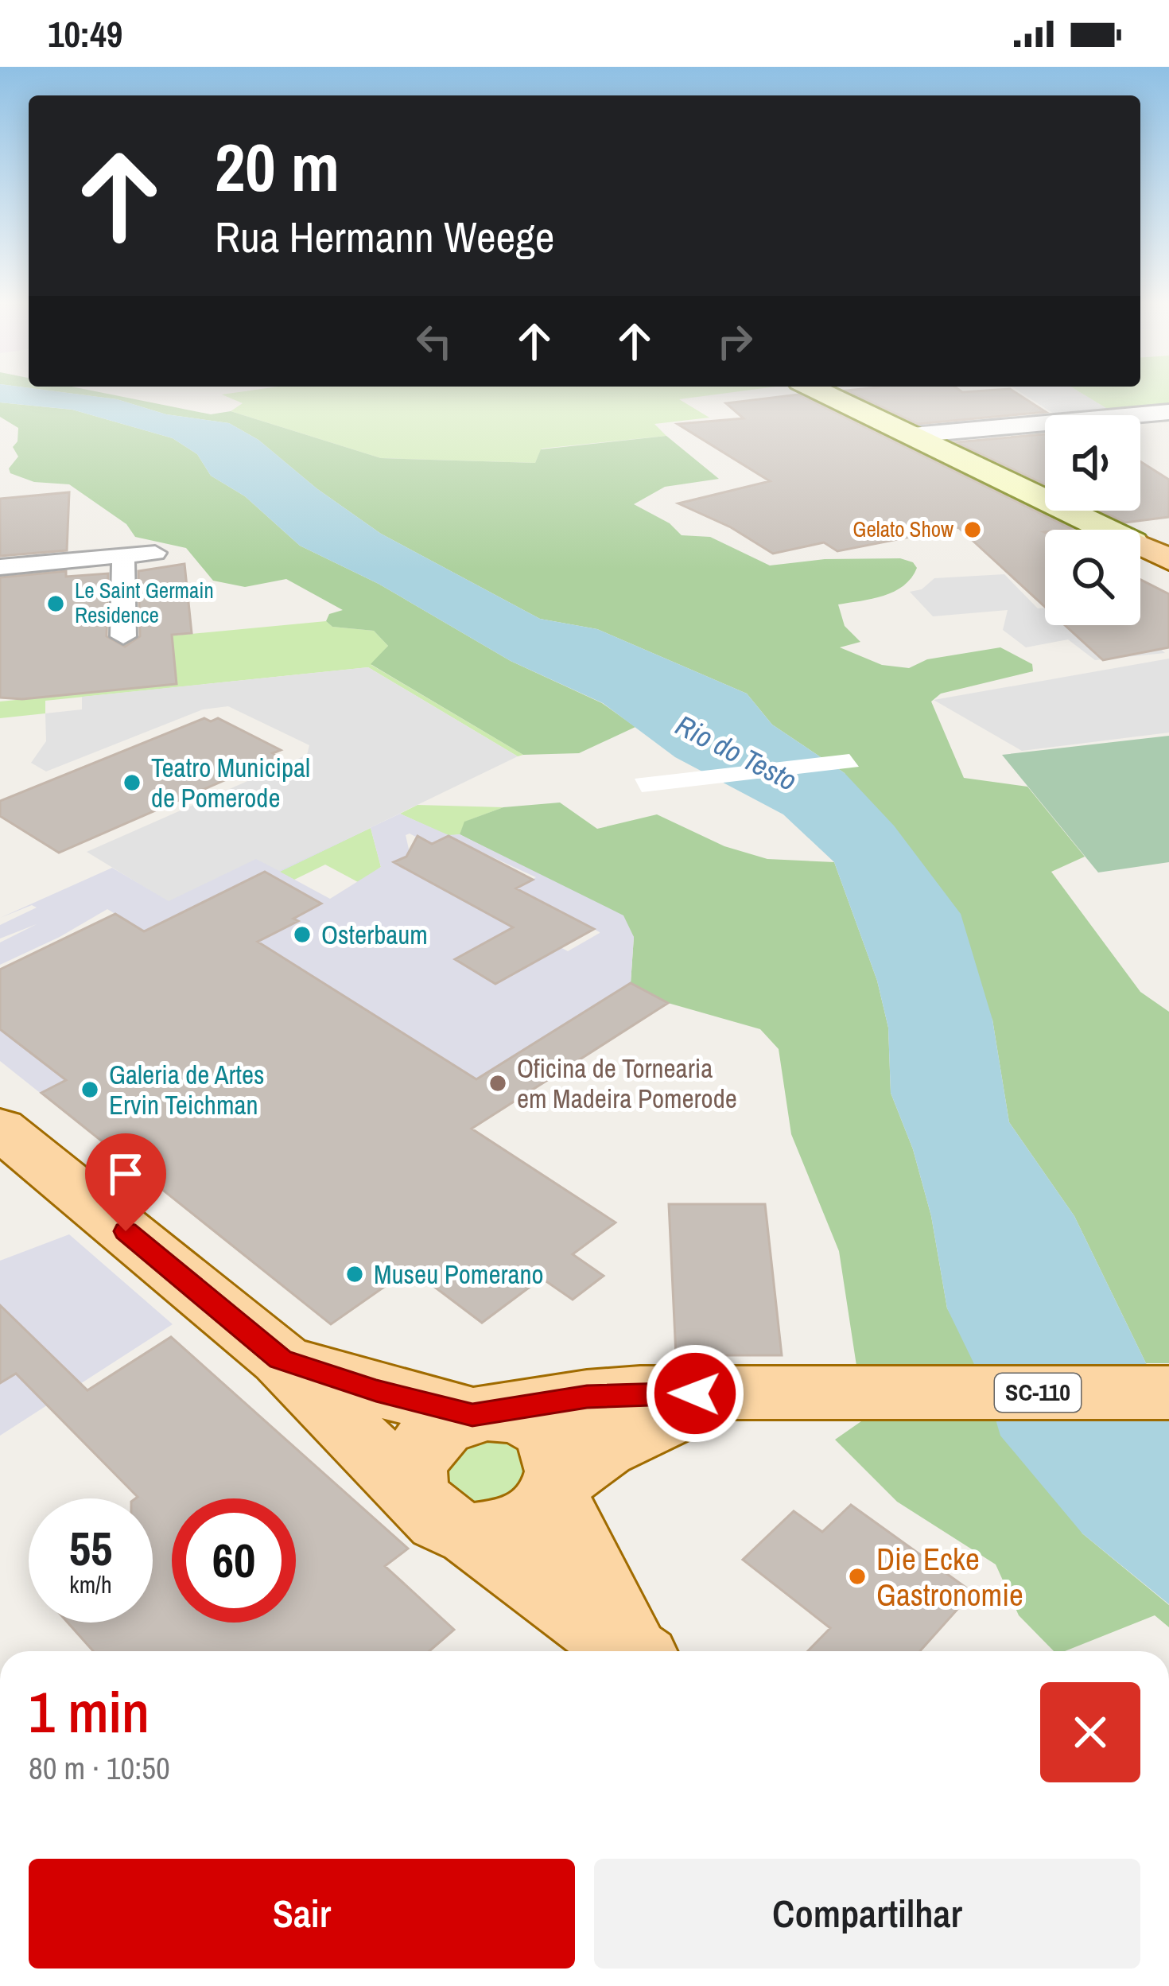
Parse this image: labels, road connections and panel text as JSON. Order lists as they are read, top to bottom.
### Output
{
  "streets": {
    "main road": ["SC-110"]
  },
  "water": ["Rio do Testo"],
  "places": [
    "Gelato Show",
    "Le Saint Germain Residence",
    "Teatro Municipal de Pomerode",
    "Osterbaum",
    "Oficina de Tornearia em Madeira Pomerode",
    "Galeria de Artes Ervin Teichman",
    "Museu Pomerano",
    "Die Ecke Gastronomie"
  ],
  "page": {
    "status": "10:49",
    "turn": ["20 m", "Rua Hermann Weege"],
    "speed": "55 km/h",
    "limit": "60",
    "heading": ["1 min", "80 m · 10:50"],
    "buttons": ["Sair", "Compartilhar"]
  }
}
